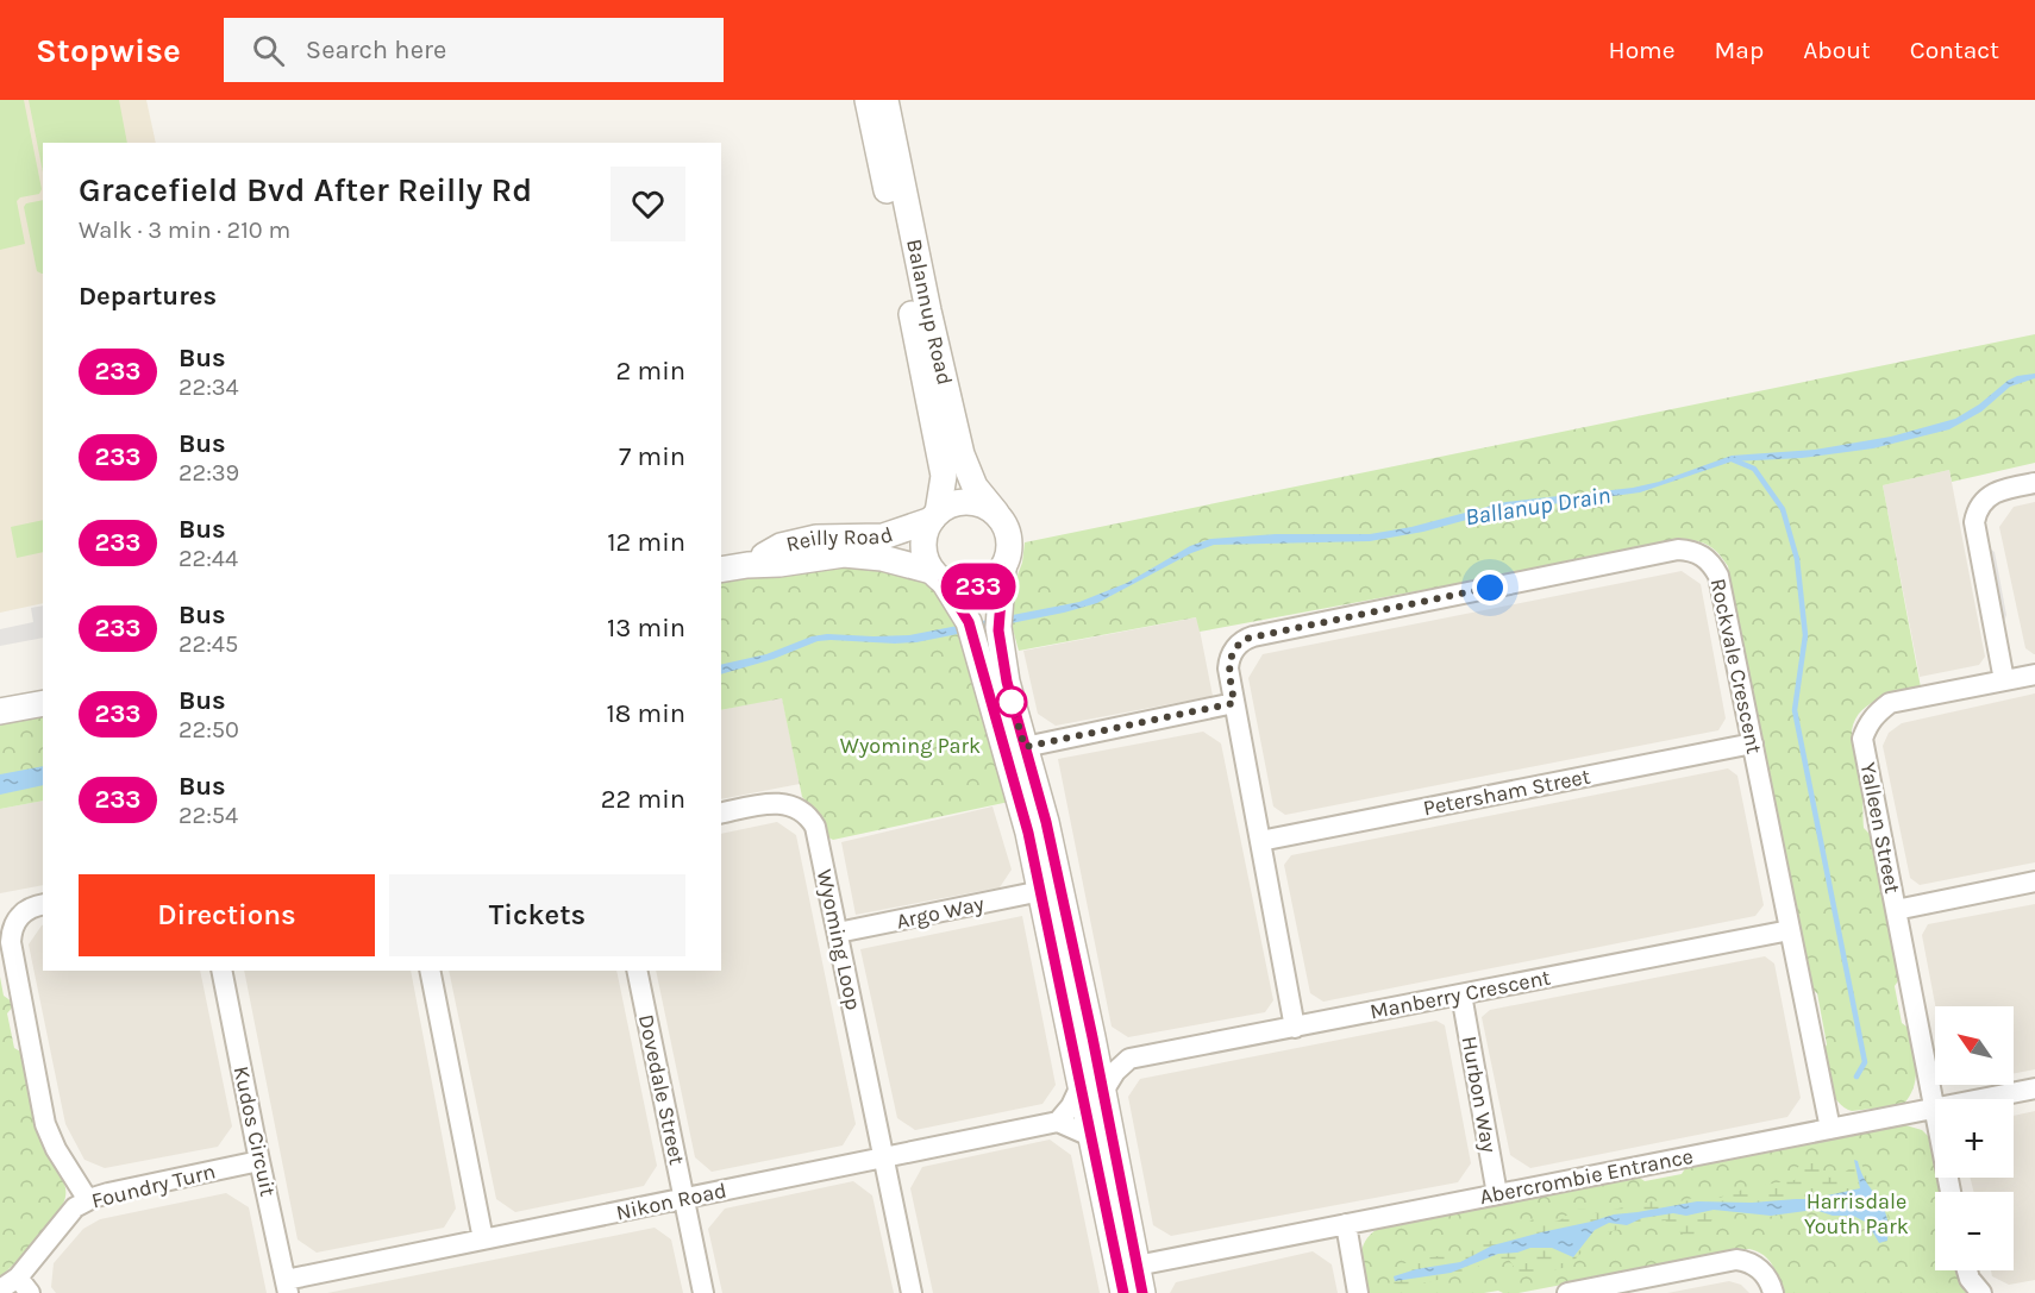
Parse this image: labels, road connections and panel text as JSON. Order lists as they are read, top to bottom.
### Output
{
  "streets": {
    "street": [
      "Balannup Road",
      "Reilly Road",
      "Rockvale Crescent",
      "Petersham Street",
      "Yalleen Street",
      "Argo Way",
      "Wyoming Loop",
      "Manberry Crescent",
      "Dovedale Street",
      "Hurbon Way",
      "Kudos Circuit",
      "Abercrombie Entrance",
      "Foundry Turn",
      "Nikon Road"
    ]
  },
  "crossings": [
    ["Balannup Road", "Reilly Road"],
    ["Rockvale Crescent", "Petersham Street"],
    ["Rockvale Crescent", "Manberry Crescent"],
    ["Rockvale Crescent", "Abercrombie Entrance"],
    ["Yalleen Street", "Abercrombie Entrance"],
    ["Argo Way", "Wyoming Loop"],
    ["Wyoming Loop", "Nikon Road"],
    ["Manberry Crescent", "Hurbon Way"],
    ["Dovedale Street", "Nikon Road"],
    ["Hurbon Way", "Abercrombie Entrance"],
    ["Kudos Circuit", "Foundry Turn"],
    ["Kudos Circuit", "Nikon Road"]
  ],
  "water": ["Ballanup Drain"],
  "parks": ["Wyoming Park", "Harrisdale Youth Park"],
  "lines": ["bus line 233"],
  "north": "top left",
  "page": {
    "header": "Stopwise",
    "search": "Search here",
    "nav": [
      "Home",
      "Map",
      "About",
      "Contact"
    ],
    "on_map": "233",
    "heading": [
      ["Gracefield Bvd After Reilly Rd", "Walk · 3 min · 210 m"],
      "Departures"
    ],
    "list": [
      {
        "mark": "233",
        "name": "Bus",
        "note": "22:34",
        "value": "2 min"
      },
      {
        "mark": "233",
        "name": "Bus",
        "note": "22:39",
        "value": "7 min"
      },
      {
        "mark": "233",
        "name": "Bus",
        "note": "22:44",
        "value": "12 min"
      },
      {
        "mark": "233",
        "name": "Bus",
        "note": "22:45",
        "value": "13 min"
      },
      {
        "mark": "233",
        "name": "Bus",
        "note": "22:50",
        "value": "18 min"
      },
      {
        "mark": "233",
        "name": "Bus",
        "note": "22:54",
        "value": "22 min"
      }
    ],
    "buttons": ["Directions", "Tickets"],
    "map_buttons": ["+", "−"]
  }
}
